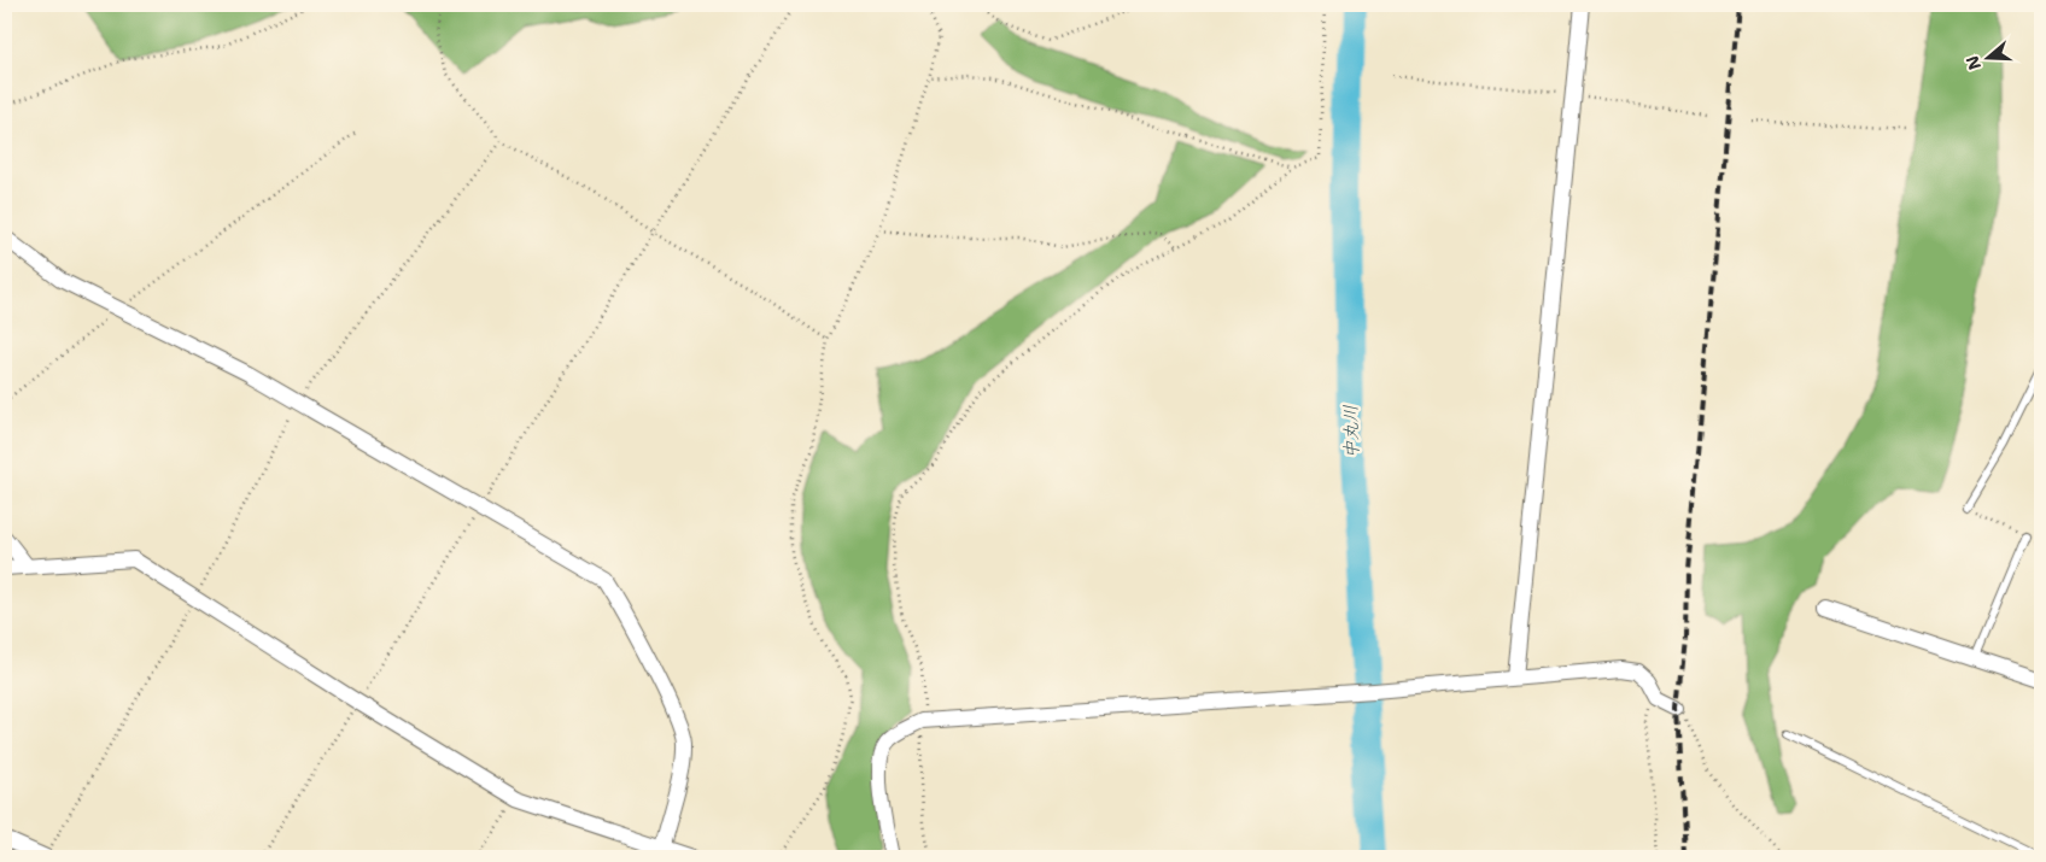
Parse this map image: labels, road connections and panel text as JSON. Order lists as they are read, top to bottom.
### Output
{
  "water": ["中丸川"],
  "north": "left"
}
